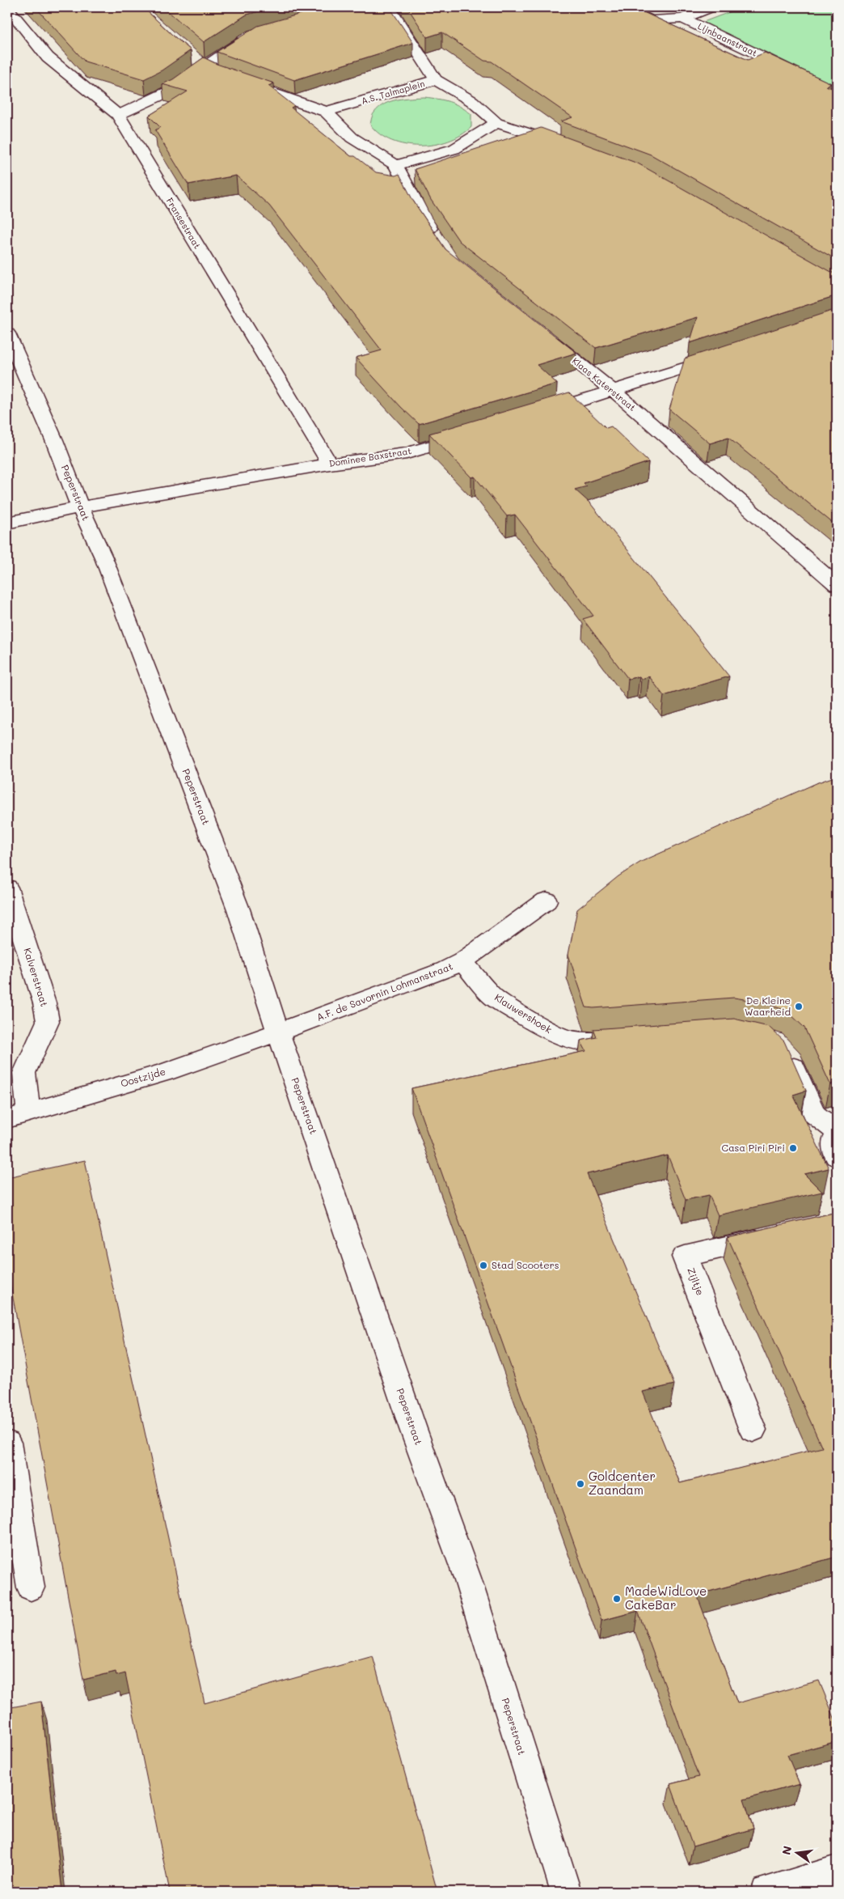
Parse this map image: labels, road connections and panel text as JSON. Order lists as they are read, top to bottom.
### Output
{
  "streets": {
    "street": [
      "Lijnbaanstraat",
      "A.S. Talmaplein",
      "Fransestraat",
      "Klaas Katerstraat",
      "Dominee Baxstraat",
      "Peperstraat",
      "Kalverstraat",
      "A.F. de Savornin Lohmanstraat",
      "Klauwershoek",
      "Oostzijde",
      "Zijltje"
    ]
  },
  "crossings": [
    ["Fransestraat", "Dominee Baxstraat"],
    ["Dominee Baxstraat", "Peperstraat"],
    ["Peperstraat", "A.F. de Savornin Lohmanstraat"],
    ["Peperstraat", "Oostzijde"],
    ["Kalverstraat", "Oostzijde"],
    ["A.F. de Savornin Lohmanstraat", "Klauwershoek"],
    ["A.F. de Savornin Lohmanstraat", "Oostzijde"]
  ],
  "places": [
    "De Kleine Waarheid",
    "Casa Piri Piri",
    "Stad Scooters",
    "Goldcenter Zaandam",
    "MadeWidLove CakeBar"
  ],
  "north": "left"
}
